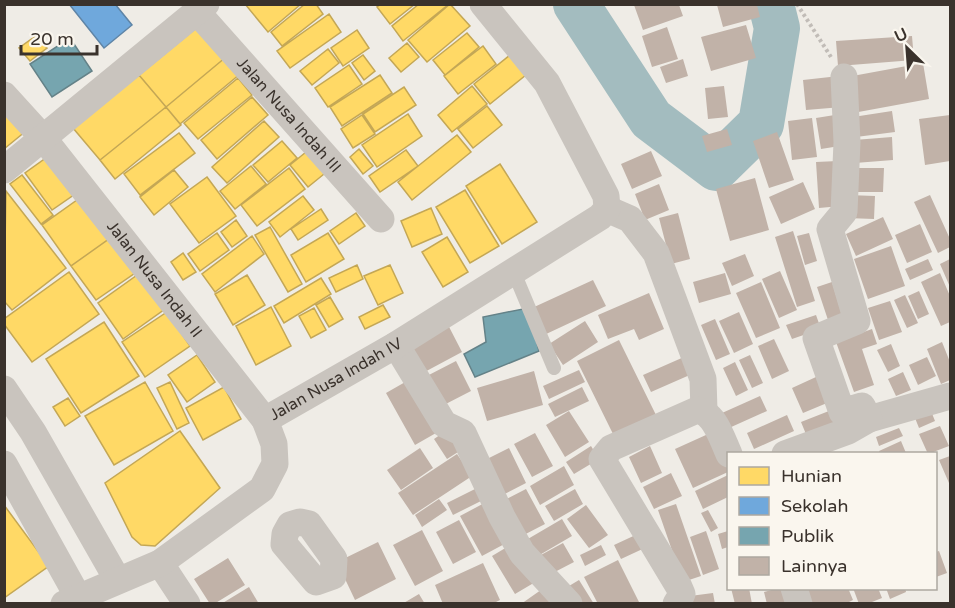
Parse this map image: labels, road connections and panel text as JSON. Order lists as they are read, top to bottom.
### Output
{
  "streets": {
    "street": ["Jalan Nusa Indah III", "Jalan Nusa Indah II", "Jalan Nusa Indah IV"]
  },
  "crossings": [
    ["Jalan Nusa Indah II", "Jalan Nusa Indah IV"]
  ],
  "legend": [
    "Hunian",
    "Sekolah",
    "Publik",
    "Lainnya"
  ],
  "scale_bar": "20 m",
  "north": "top left"
}
